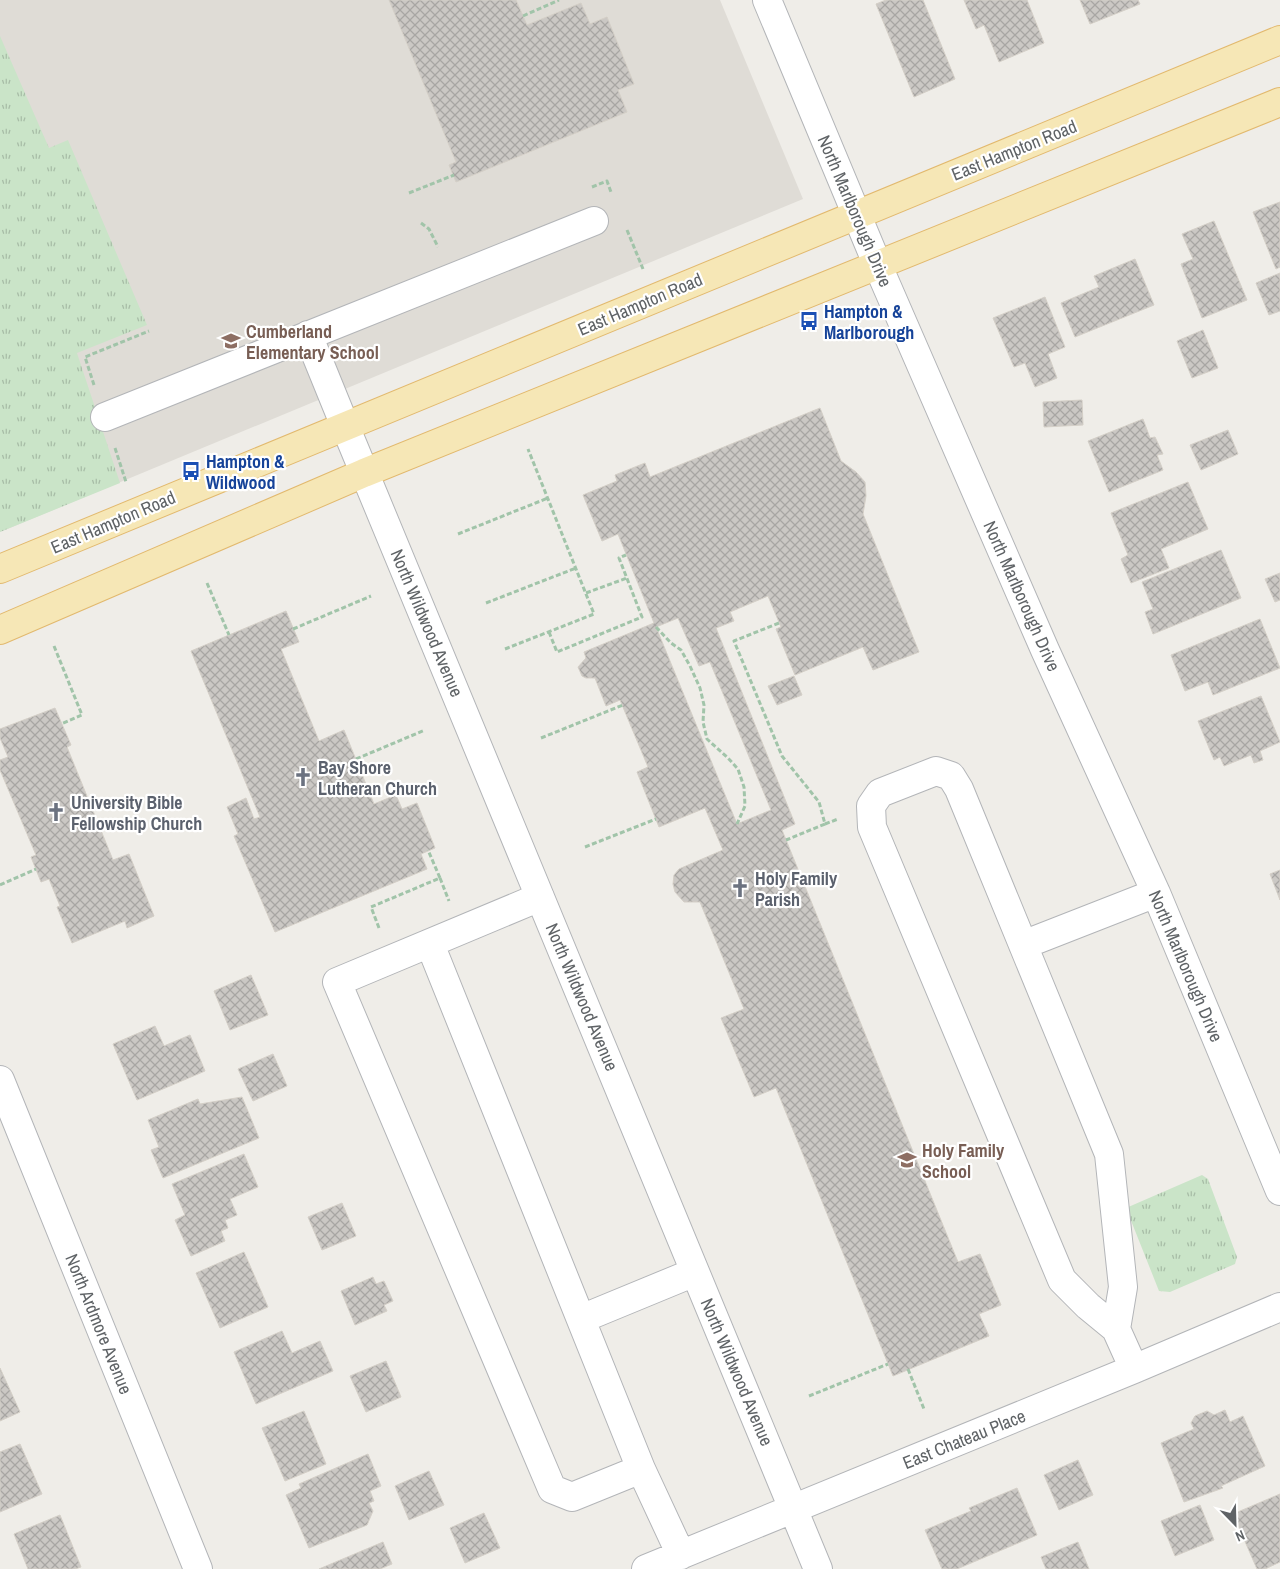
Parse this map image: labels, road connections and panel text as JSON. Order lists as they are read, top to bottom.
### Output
{
  "streets": {
    "main road": ["East Hampton Road"],
    "street": [
      "North Marlborough Drive",
      "North Wildwood Avenue",
      "North Ardmore Avenue",
      "East Chateau Place"
    ]
  },
  "crossings": [
    ["East Hampton Road", "North Marlborough Drive"],
    ["East Hampton Road", "North Wildwood Avenue"],
    ["North Wildwood Avenue", "East Chateau Place"]
  ],
  "places": {
    "bus stop": ["Hampton & Marlborough", "Hampton & Wildwood"],
    "school or university": ["Cumberland Elementary School", "Holy Family School"],
    "church": ["Bay Shore Lutheran Church", "University Bible Fellowship Church", "Holy Family Parish"]
  },
  "north": "bottom right"
}
